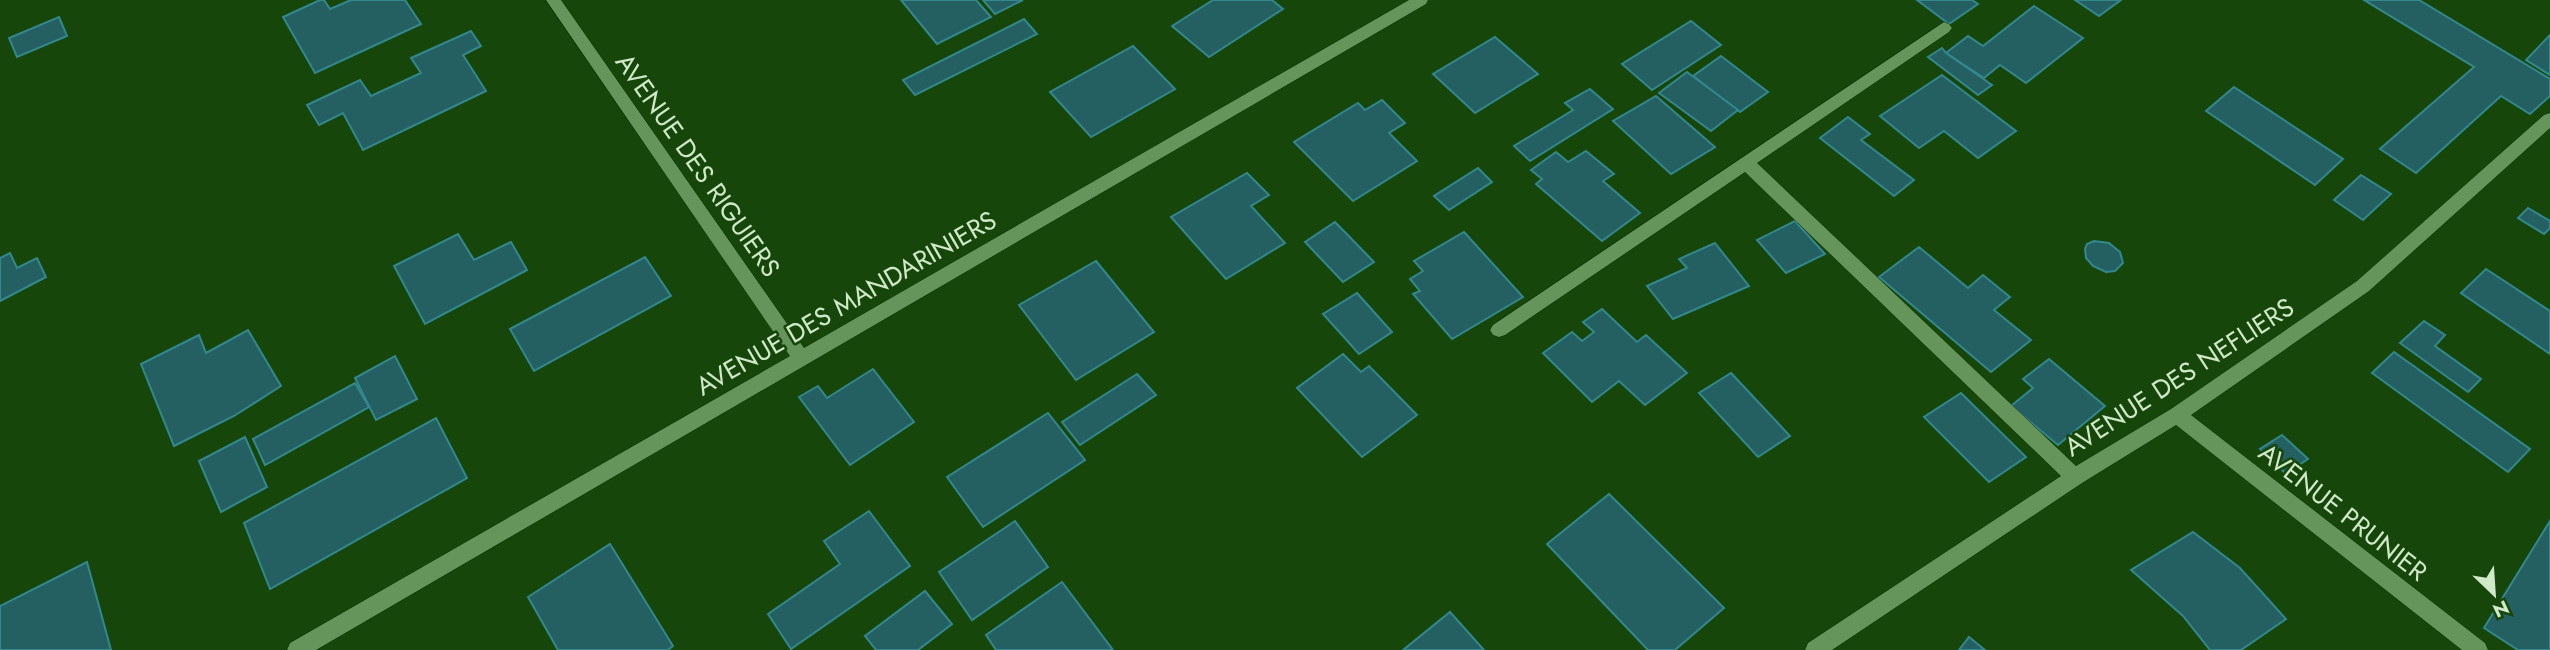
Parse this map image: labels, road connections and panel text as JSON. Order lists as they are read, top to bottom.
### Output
{
  "streets": {
    "street": [
      "AVENUE DES RIGUIERS",
      "AVENUE DES MANDARINIERS",
      "AVENUE DES NEFLIERS",
      "AVENUE PRUNIER"
    ]
  },
  "crossings": [
    ["AVENUE DES RIGUIERS", "AVENUE DES MANDARINIERS"],
    ["AVENUE DES NEFLIERS", "AVENUE PRUNIER"]
  ],
  "north": "bottom right"
}
